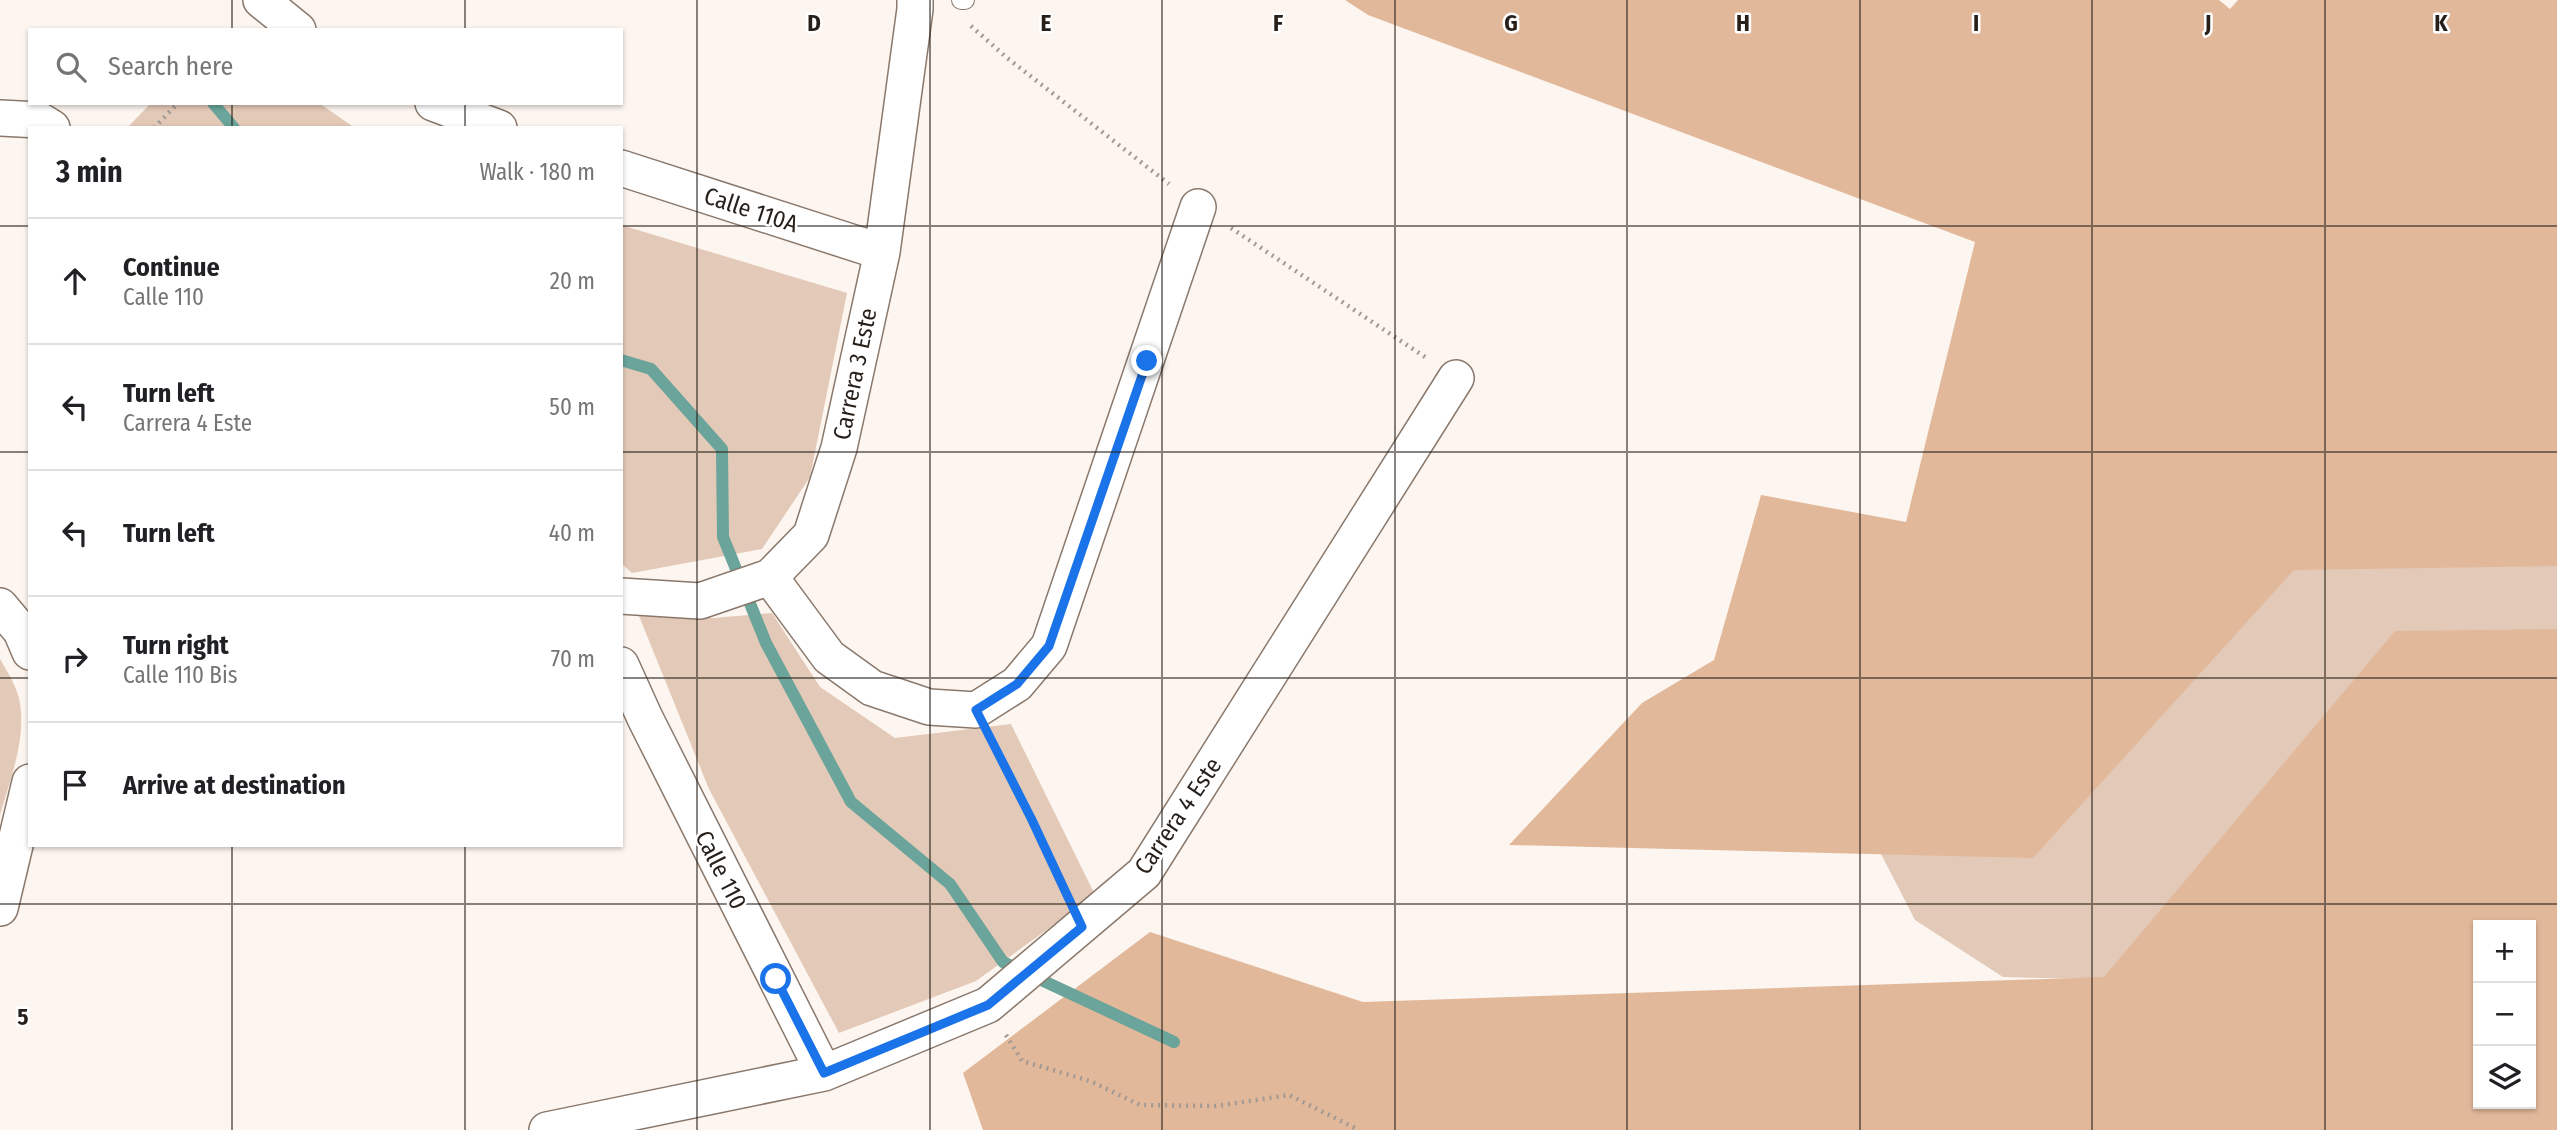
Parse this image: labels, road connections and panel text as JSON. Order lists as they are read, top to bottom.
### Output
{
  "streets": {
    "street": [
      "Calle 110A",
      "Carrera 3 Este",
      "Carrera 4 Este",
      "Calle 110"
    ]
  },
  "crossings": [
    ["Calle 110A", "Carrera 3 Este"],
    ["Carrera 4 Este", "Calle 110"]
  ],
  "page": {
    "search": "Search here",
    "heading": ["3 min", "Walk · 180 m"],
    "list": [
      ["Continue", "Calle 110", "20 m"],
      ["Turn left", "Carrera 4 Este", "50 m"],
      ["Turn left", "40 m"],
      ["Turn right", "Calle 110 Bis", "70 m"],
      "Arrive at destination"
    ],
    "map_buttons": ["+", "−"]
  },
  "grid": {
    "columns": [
      "D",
      "E",
      "F",
      "G",
      "H",
      "I",
      "J",
      "K"
    ],
    "rows": ["5"]
  }
}
